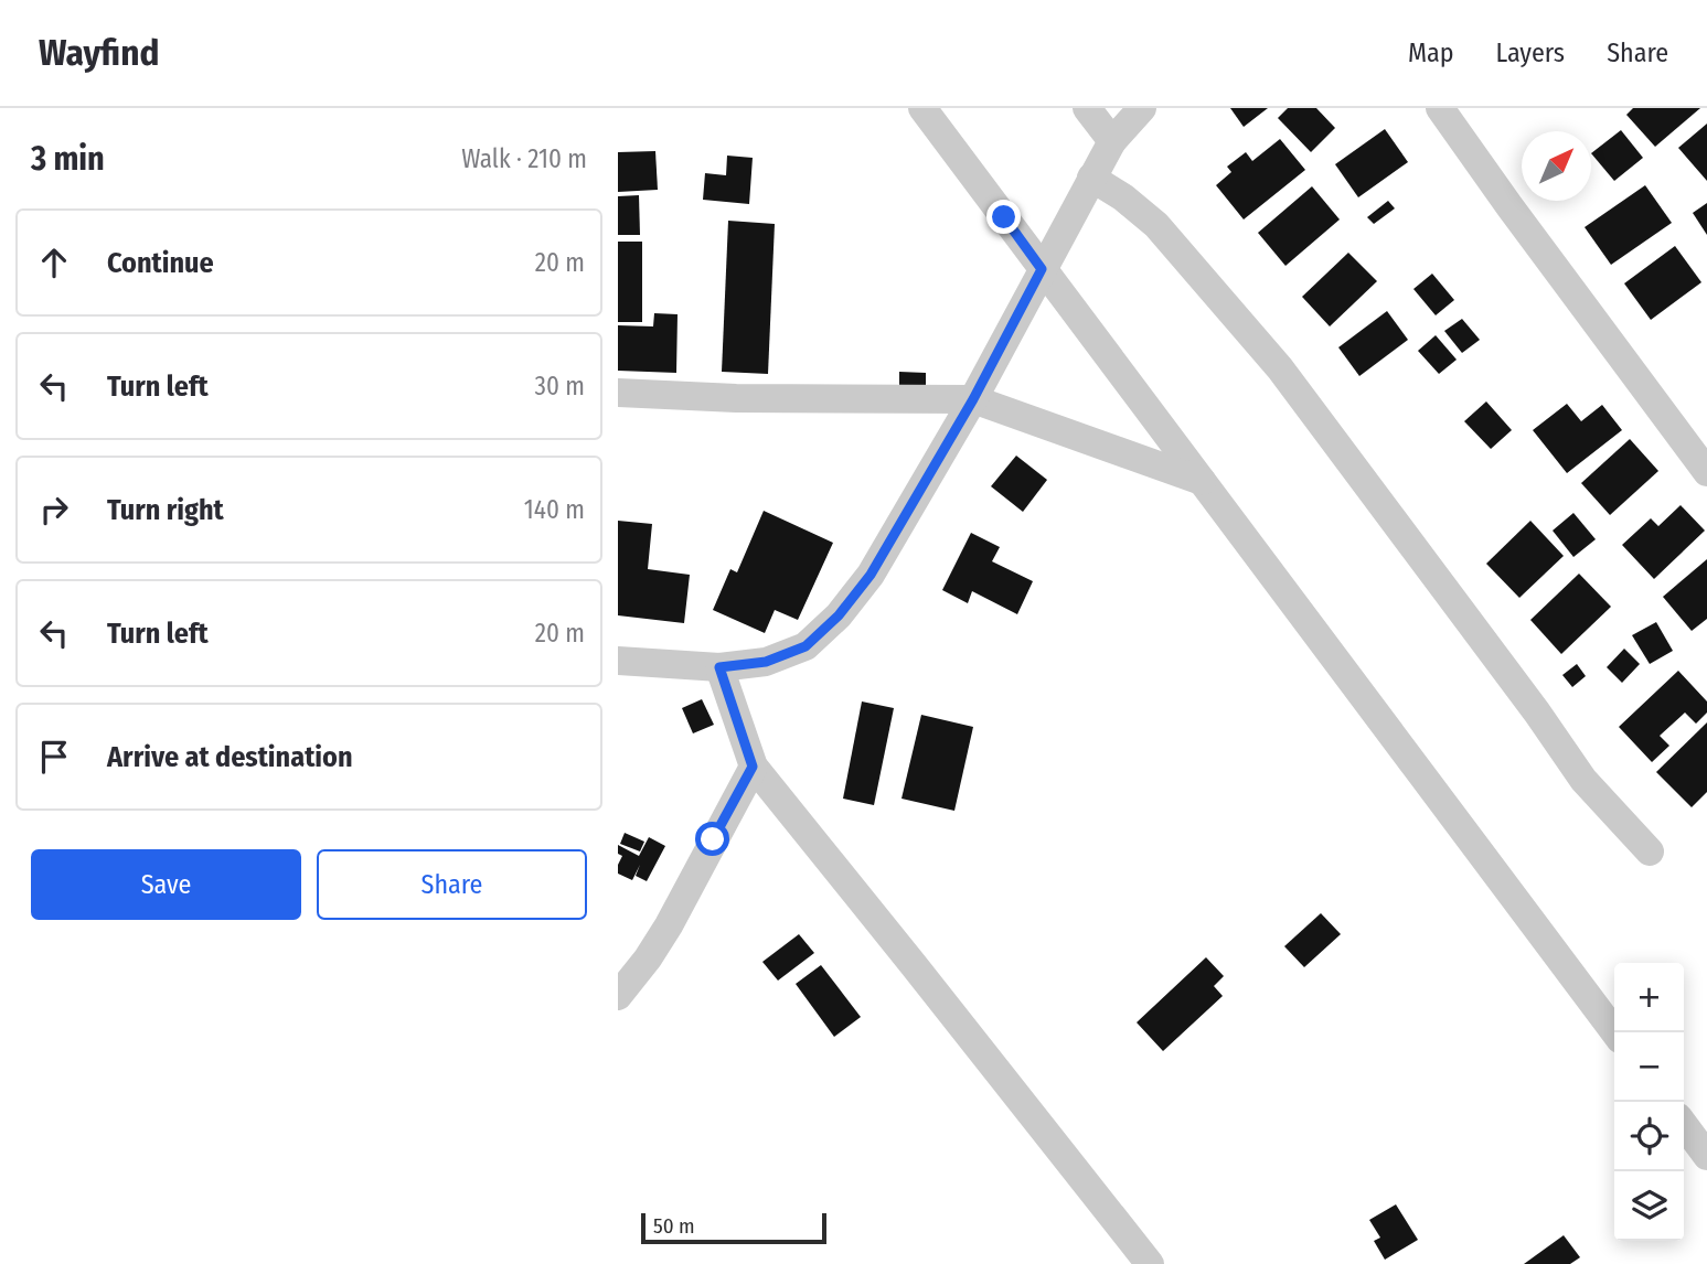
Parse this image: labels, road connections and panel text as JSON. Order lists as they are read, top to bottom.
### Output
{
  "scale_bar": "50 m",
  "north": "top right",
  "page": {
    "header": "Wayfind",
    "nav": ["Map", "Layers", "Share"],
    "heading": ["3 min", "Walk · 210 m"],
    "list": [
      ["Continue", "20 m"],
      ["Turn left", "30 m"],
      ["Turn right", "140 m"],
      ["Turn left", "20 m"],
      "Arrive at destination"
    ],
    "buttons": ["Save", "Share"],
    "map_buttons": ["+", "−"],
    "scale": "50 m"
  }
}
